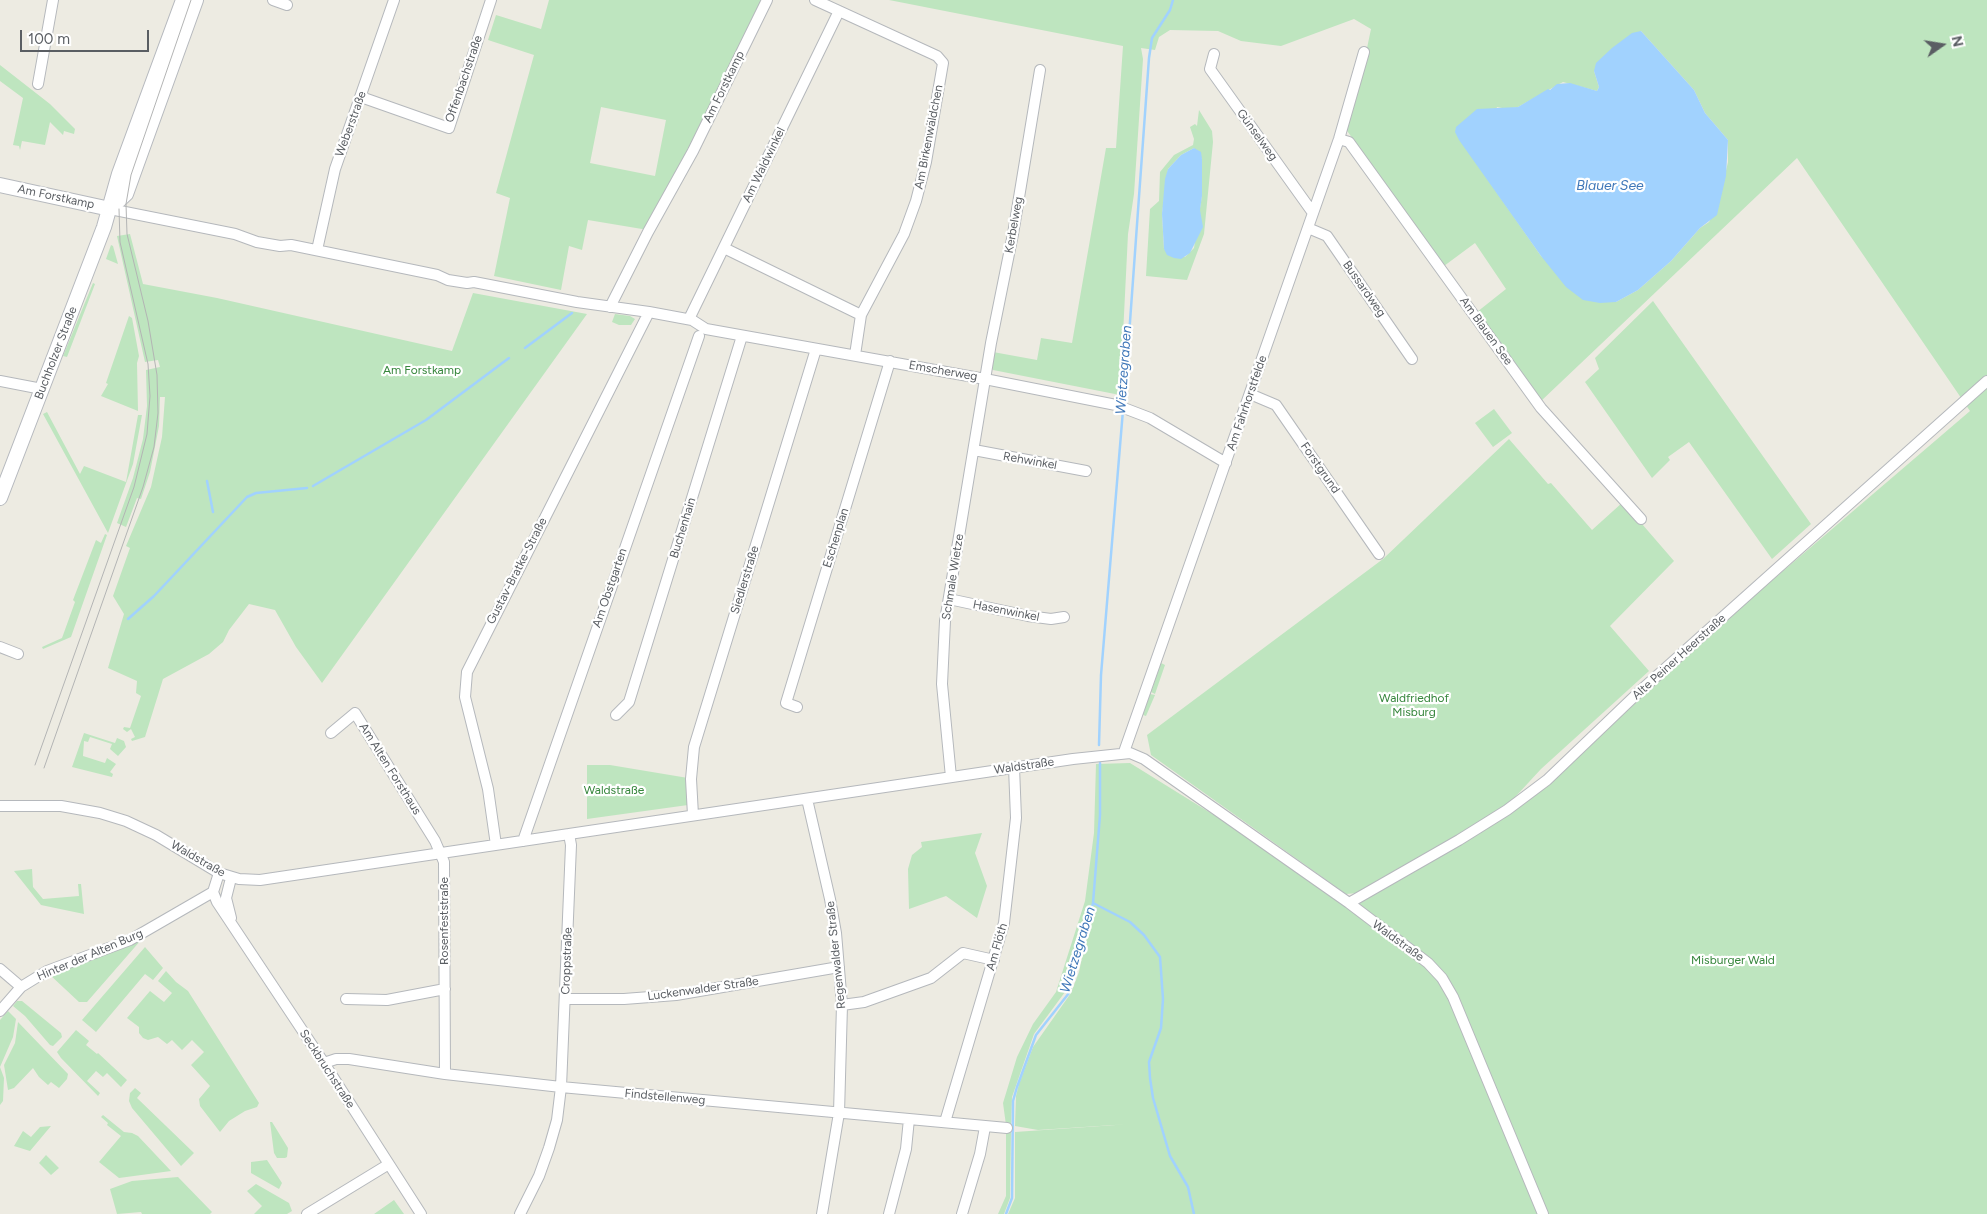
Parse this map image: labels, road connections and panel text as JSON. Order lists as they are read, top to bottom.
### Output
{
  "streets": {
    "main road": ["Am Forstkamp", "Buchholzer Straße"],
    "street": [
      "Offenbachstraße",
      "Weberstraße",
      "Günselweg",
      "Am Birkenwäldchen",
      "Am Waldwinkel",
      "Kerbelweg",
      "Bussardweg",
      "Am Blauen See",
      "Emscherweg",
      "Am Fahrhorstfelde",
      "Rehwinkel",
      "Forstgrund",
      "Buchenhain",
      "Eschenplan",
      "Gustav-Bratke-Straße",
      "Schmale Wietze",
      "Siedlerstraße",
      "Am Obstgarten",
      "Hasenwinkel",
      "Alte Peiner Heerstraße",
      "Waldstraße",
      "Am Alten Forsthaus",
      "Rosenfeststraße",
      "Am Flöth",
      "Hinter der Alten Burg",
      "Regenwalder Straße",
      "Croppstraße",
      "Luckenwalder Straße",
      "Seckbruchstraße",
      "Findstellenweg"
    ]
  },
  "crossings": [
    ["Offenbachstraße", "Weberstraße"],
    ["Am Forstkamp", "Weberstraße"],
    ["Am Forstkamp", "Buchholzer Straße"],
    ["Am Forstkamp", "Emscherweg"],
    ["Am Forstkamp", "Gustav-Bratke-Straße"],
    ["Günselweg", "Am Fahrhorstfelde"],
    ["Am Birkenwäldchen", "Am Waldwinkel"],
    ["Am Birkenwäldchen", "Emscherweg"],
    ["Am Waldwinkel", "Emscherweg"],
    ["Kerbelweg", "Emscherweg"],
    ["Kerbelweg", "Schmale Wietze"],
    ["Bussardweg", "Am Fahrhorstfelde"],
    ["Am Blauen See", "Am Fahrhorstfelde"],
    ["Emscherweg", "Am Fahrhorstfelde"],
    ["Emscherweg", "Buchenhain"],
    ["Emscherweg", "Eschenplan"],
    ["Emscherweg", "Gustav-Bratke-Straße"],
    ["Emscherweg", "Schmale Wietze"],
    ["Emscherweg", "Siedlerstraße"],
    ["Am Fahrhorstfelde", "Forstgrund"],
    ["Am Fahrhorstfelde", "Waldstraße"],
    ["Rehwinkel", "Schmale Wietze"],
    ["Gustav-Bratke-Straße", "Waldstraße"],
    ["Schmale Wietze", "Hasenwinkel"],
    ["Schmale Wietze", "Waldstraße"],
    ["Siedlerstraße", "Waldstraße"],
    ["Am Obstgarten", "Waldstraße"],
    ["Alte Peiner Heerstraße", "Waldstraße"],
    ["Waldstraße", "Am Alten Forsthaus"],
    ["Waldstraße", "Rosenfeststraße"],
    ["Waldstraße", "Am Flöth"],
    ["Waldstraße", "Regenwalder Straße"],
    ["Waldstraße", "Croppstraße"],
    ["Waldstraße", "Seckbruchstraße"],
    ["Am Alten Forsthaus", "Rosenfeststraße"],
    ["Rosenfeststraße", "Findstellenweg"],
    ["Am Flöth", "Findstellenweg"],
    ["Hinter der Alten Burg", "Seckbruchstraße"],
    ["Regenwalder Straße", "Luckenwalder Straße"],
    ["Regenwalder Straße", "Findstellenweg"],
    ["Croppstraße", "Luckenwalder Straße"],
    ["Croppstraße", "Findstellenweg"],
    ["Seckbruchstraße", "Findstellenweg"]
  ],
  "water": ["Blauer See", "Wietzegraben"],
  "parks": [
    "Am Forstkamp",
    "Waldfriedhof Misburg",
    "Waldstraße",
    "Misburger Wald"
  ],
  "scale_bar": "100 m",
  "north": "right"
}
